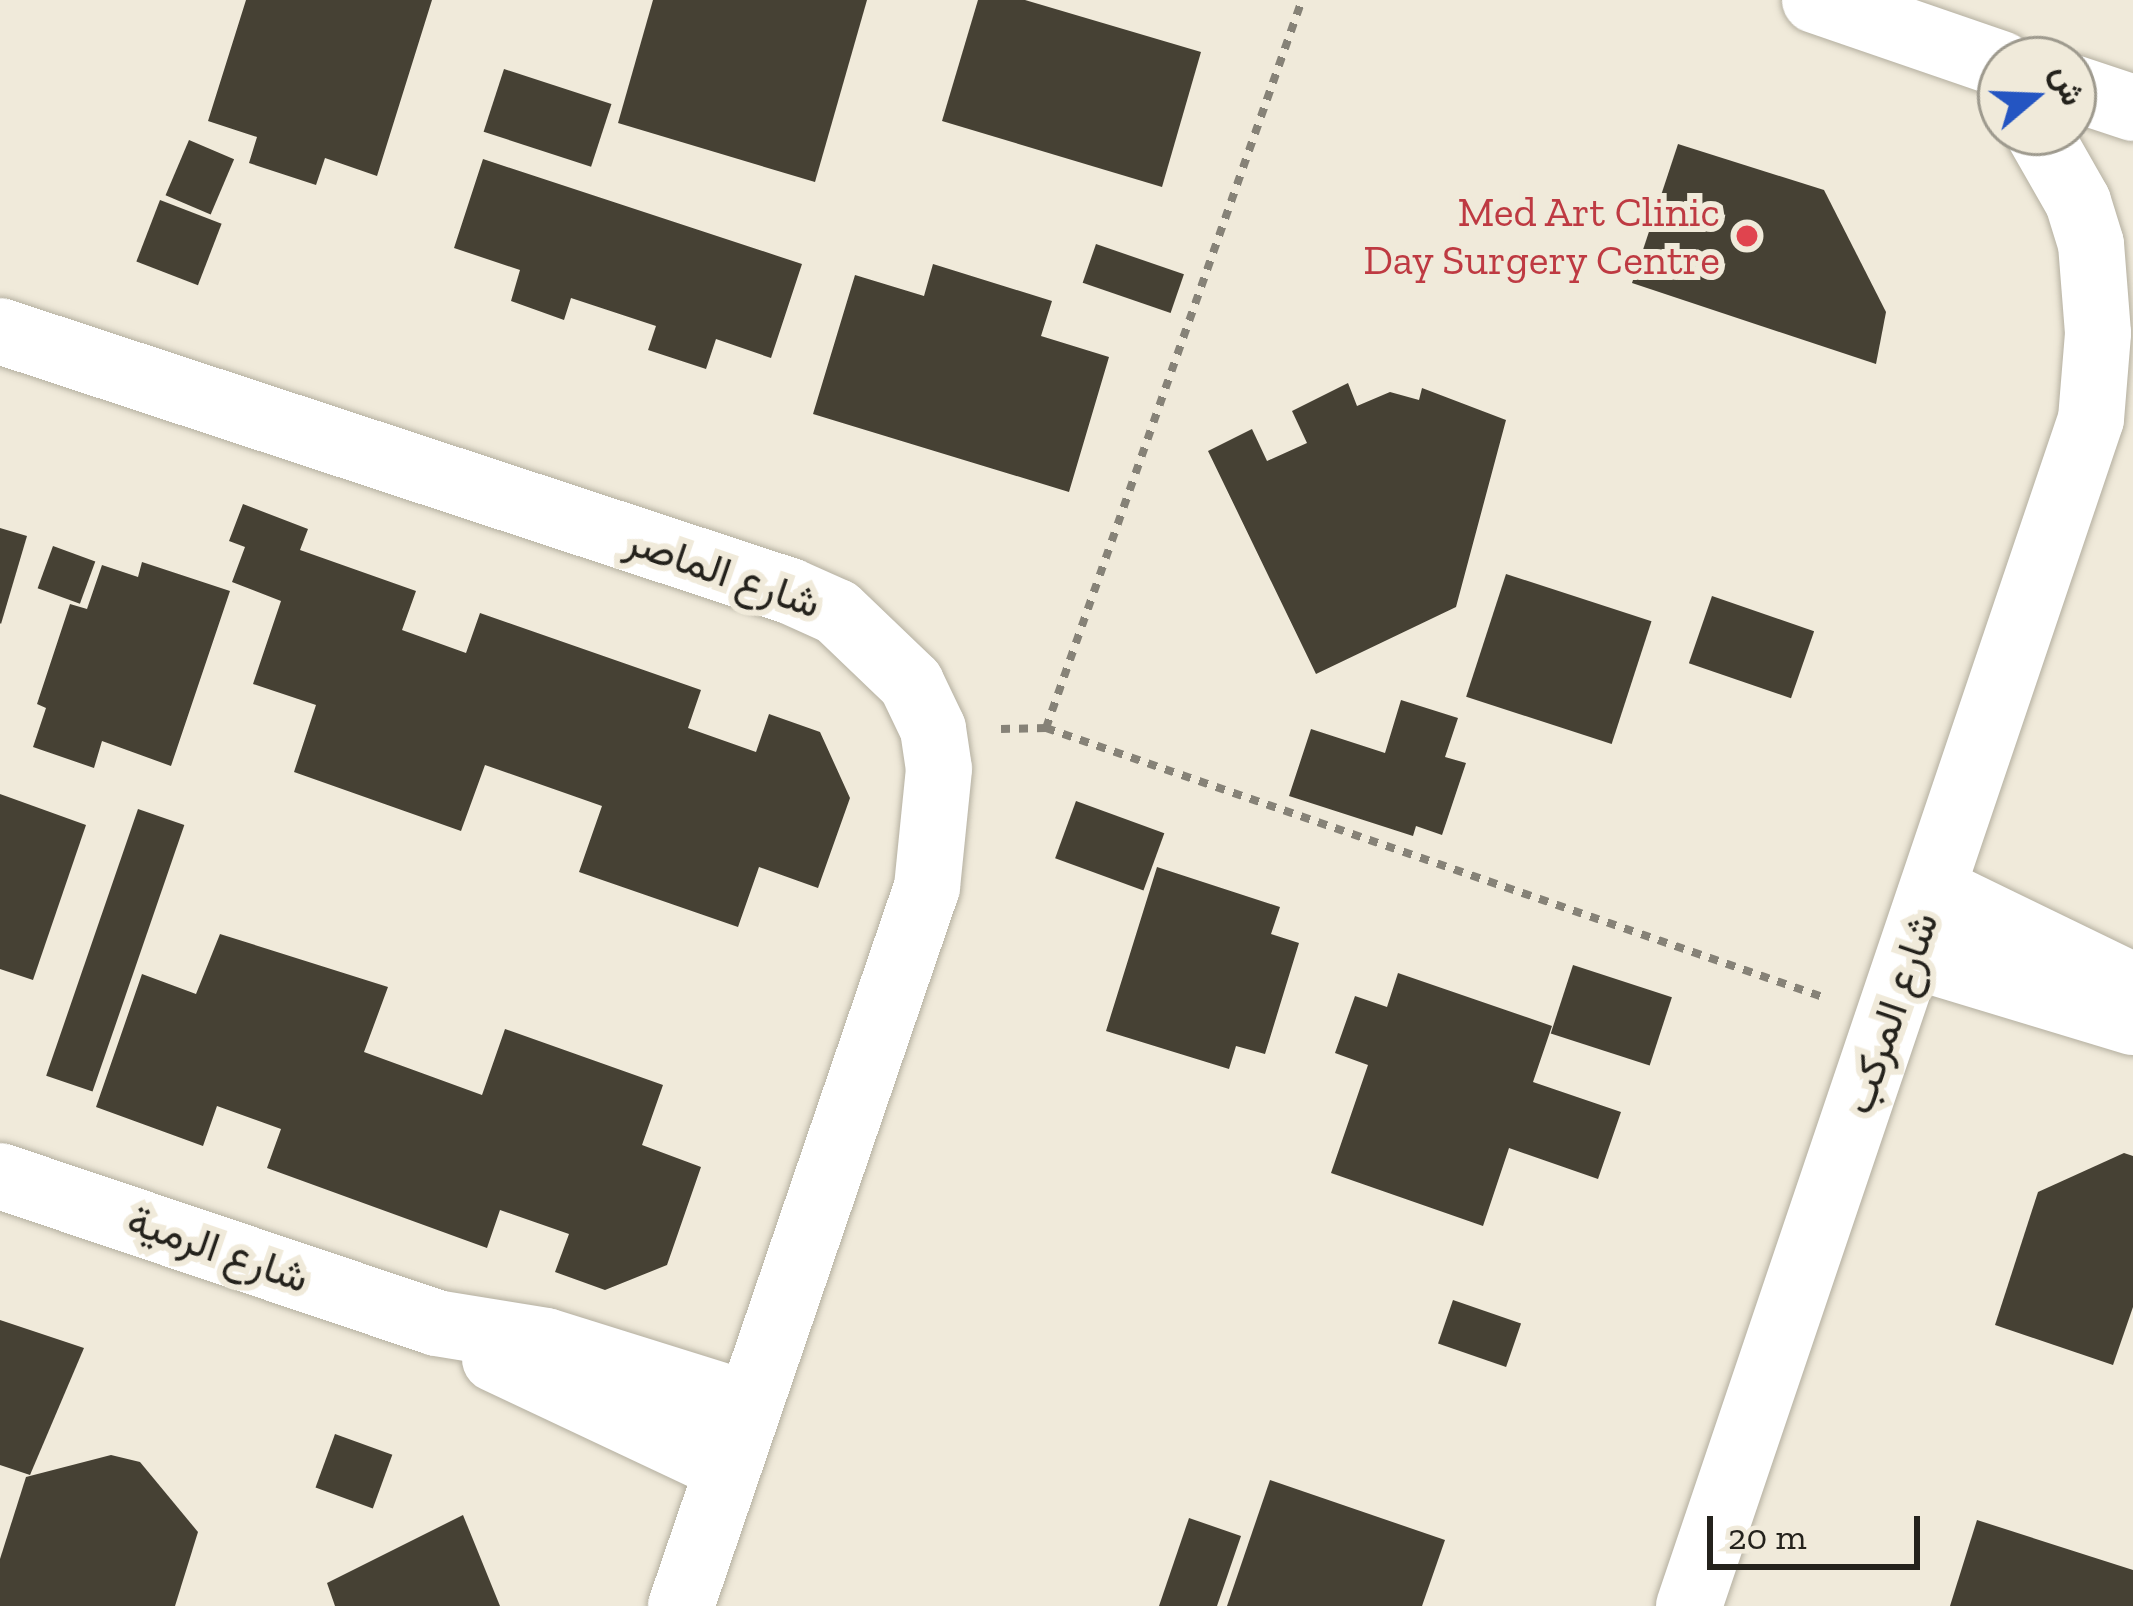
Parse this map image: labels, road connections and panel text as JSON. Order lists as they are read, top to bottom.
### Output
{
  "streets": {
    "street": ["شارع الماصر", "شارع المركب", "شارع الرمية"]
  },
  "crossings": [
    ["شارع الماصر", "شارع الرمية"]
  ],
  "places": ["Med Art Clinic Day Surgery Centre"],
  "scale_bar": "20 m",
  "north": "right"
}
